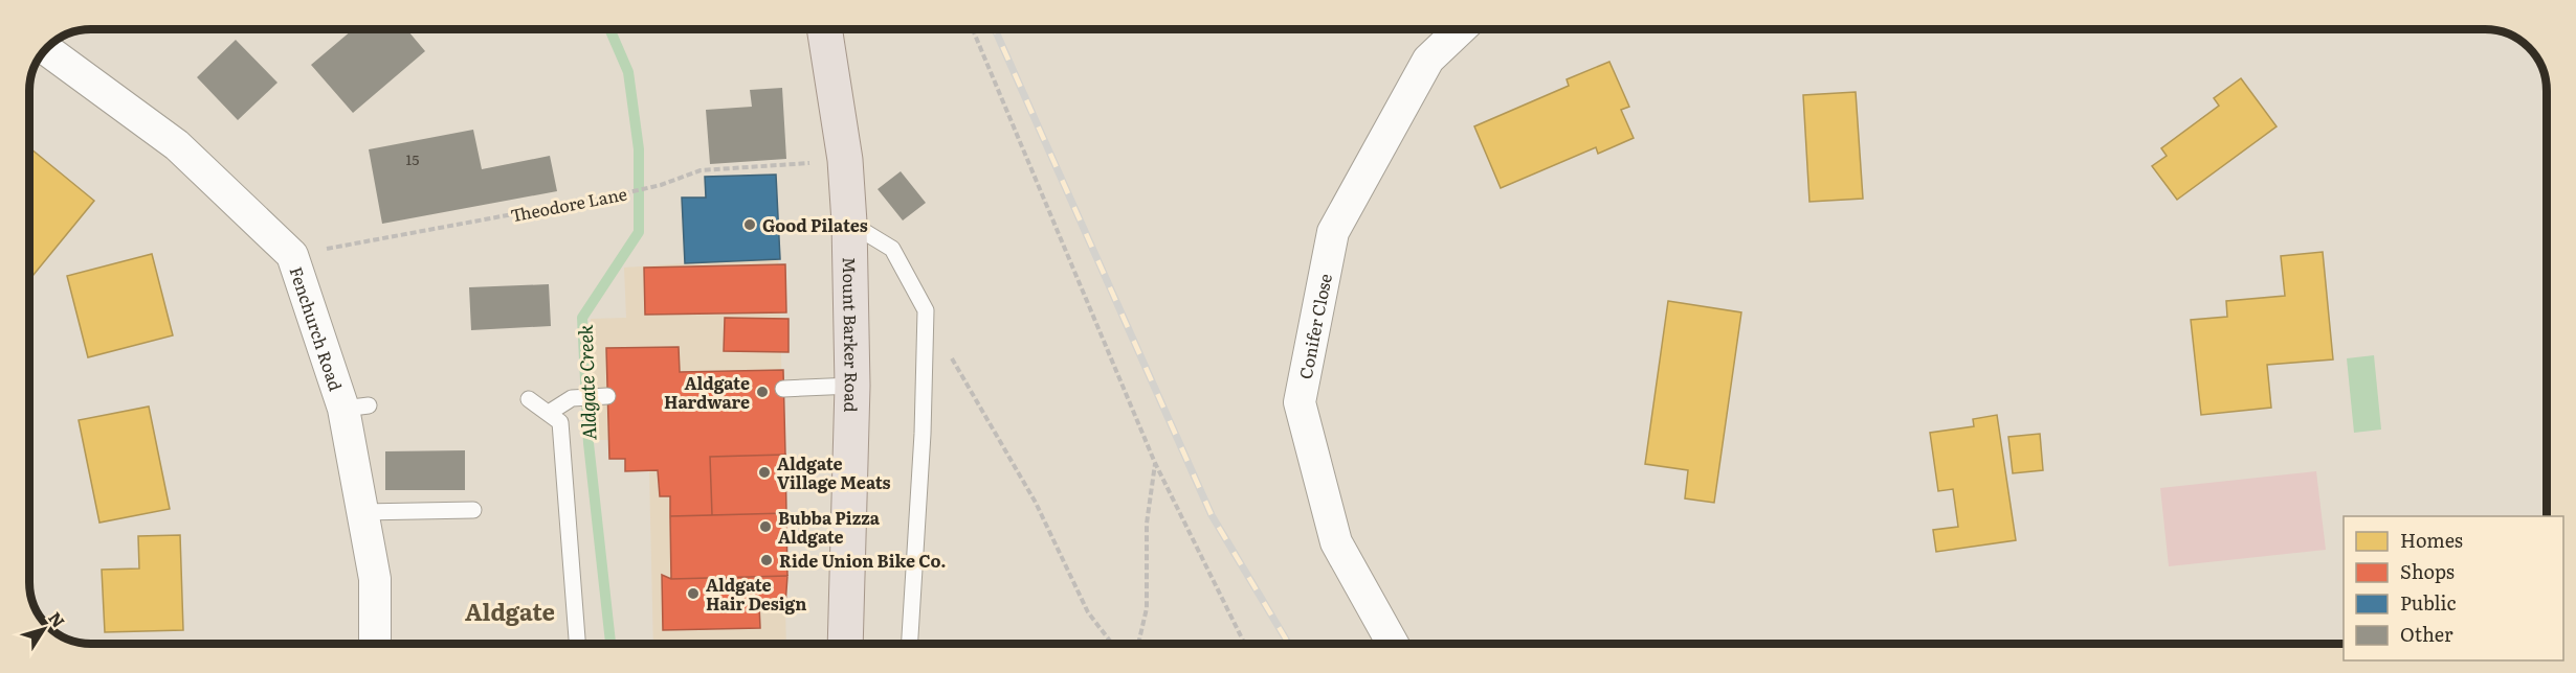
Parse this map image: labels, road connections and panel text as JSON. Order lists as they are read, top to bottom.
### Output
{
  "streets": {
    "main road": ["Mount Barker Road"],
    "street": ["Conifer Close", "Fenchurch Road"],
    "path": ["Theodore Lane"]
  },
  "crossings": [
    ["Theodore Lane", "Fenchurch Road"],
    ["Theodore Lane", "Mount Barker Road"]
  ],
  "districts": ["Aldgate"],
  "water": ["Aldgate Creek"],
  "places": [
    "Good Pilates",
    "Aldgate Hardware",
    "Aldgate Village Meats",
    "Bubba Pizza Aldgate",
    "Ride Union Bike Co.",
    "Aldgate Hair Design"
  ],
  "house_numbers": ["15"],
  "legend": [
    "Homes",
    "Shops",
    "Public",
    "Other"
  ],
  "north": "top right"
}
